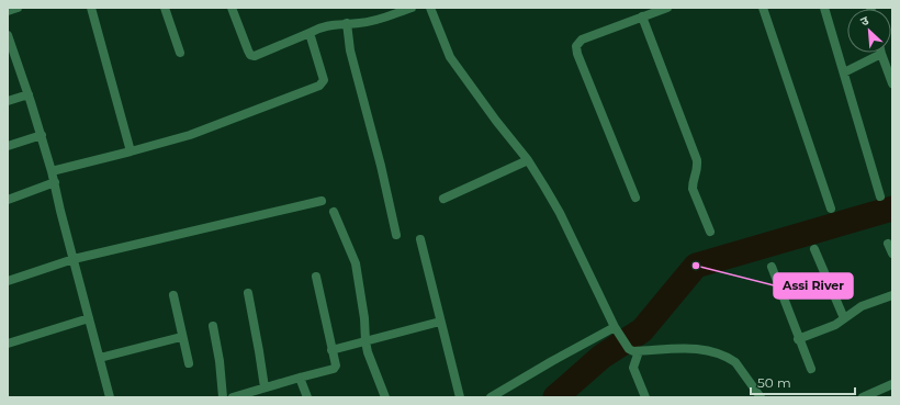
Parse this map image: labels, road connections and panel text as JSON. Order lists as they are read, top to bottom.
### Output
{
  "places": ["Assi River"],
  "scale_bar": "50 m",
  "north": "top left"
}
